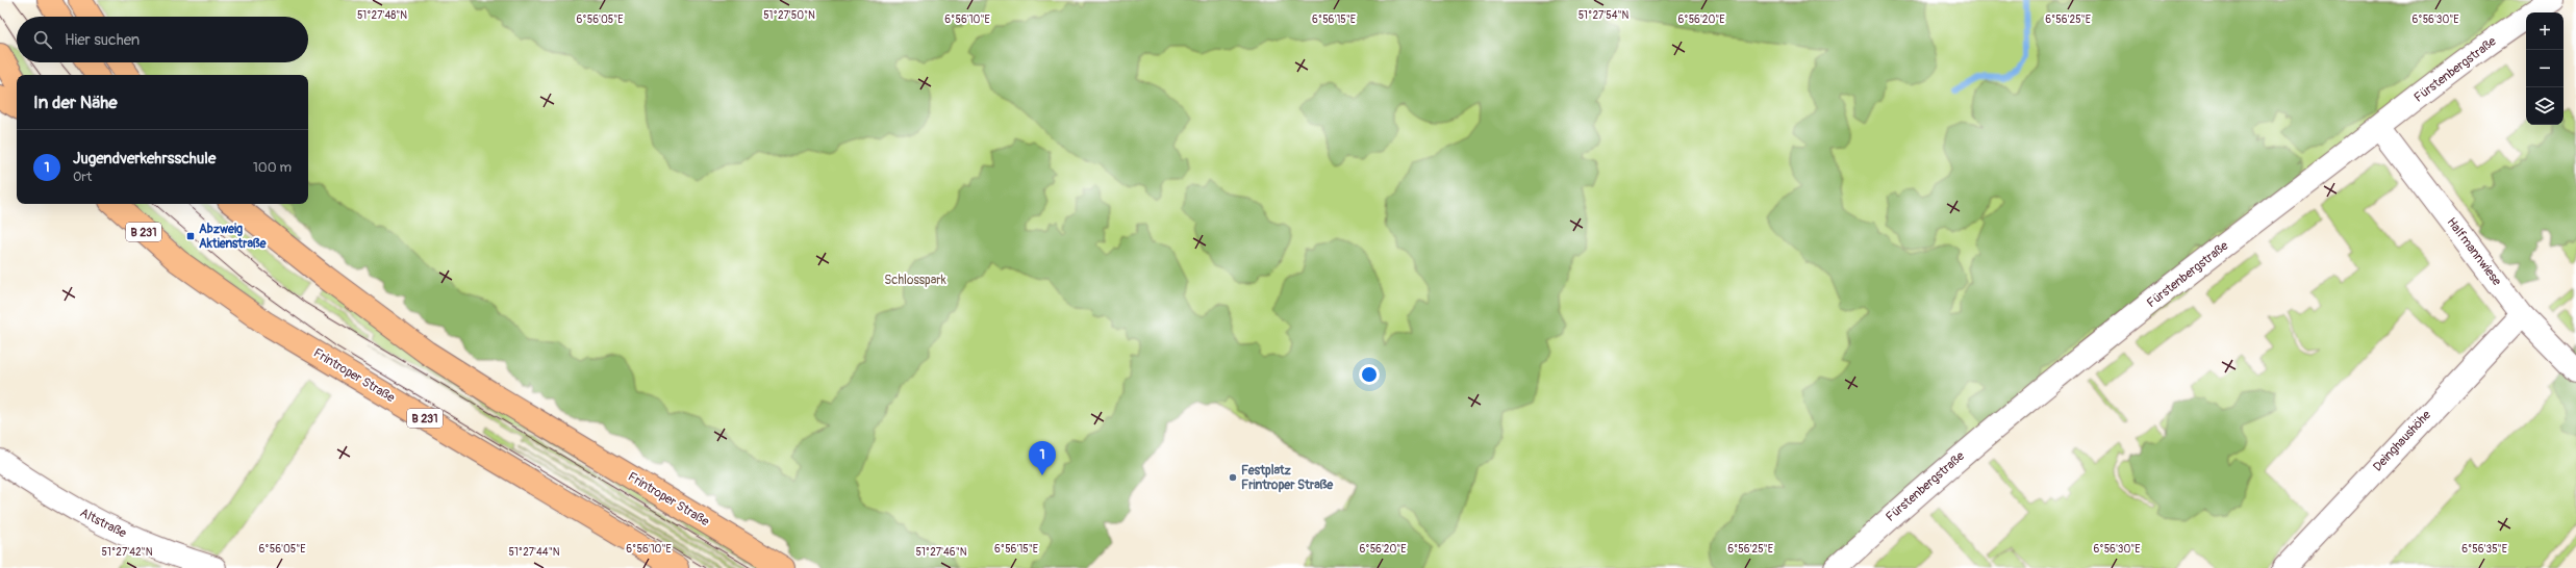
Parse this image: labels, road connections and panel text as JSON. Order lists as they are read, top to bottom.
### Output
{
  "streets": {
    "main road": ["B 231", "Frintroper Straße"],
    "street": [
      "Fürstenbergstraße",
      "Halfmannwiese",
      "Deinghaushöhe",
      "Altstraße"
    ]
  },
  "crossings": [
    ["Fürstenbergstraße", "Halfmannwiese"],
    ["Halfmannwiese", "Deinghaushöhe"]
  ],
  "parks": ["Schlosspark"],
  "places": {
    "transit": ["Abzweig Aktienstraße"],
    "other": ["Festplatz Frintroper Straße"]
  },
  "page": {
    "map_buttons": ["+", "−"],
    "search": "Hier suchen",
    "heading": "In der Nähe",
    "list": [
      {
        "mark": "1",
        "name": "Jugendverkehrsschule",
        "note": "Ort",
        "value": "100 m"
      }
    ],
    "pins": "1"
  },
  "coordinates": [
    "51°27'48\"N",
    "51°27'50\"N",
    "51°27'54\"N",
    "6°56'05\"E",
    "6°56'10\"E",
    "6°56'15\"E",
    "6°56'20\"E",
    "6°56'25\"E",
    "6°56'30\"E",
    "6°56'35\"E",
    "51°27'42\"N",
    "51°27'44\"N",
    "51°27'46\"N"
  ]
}
